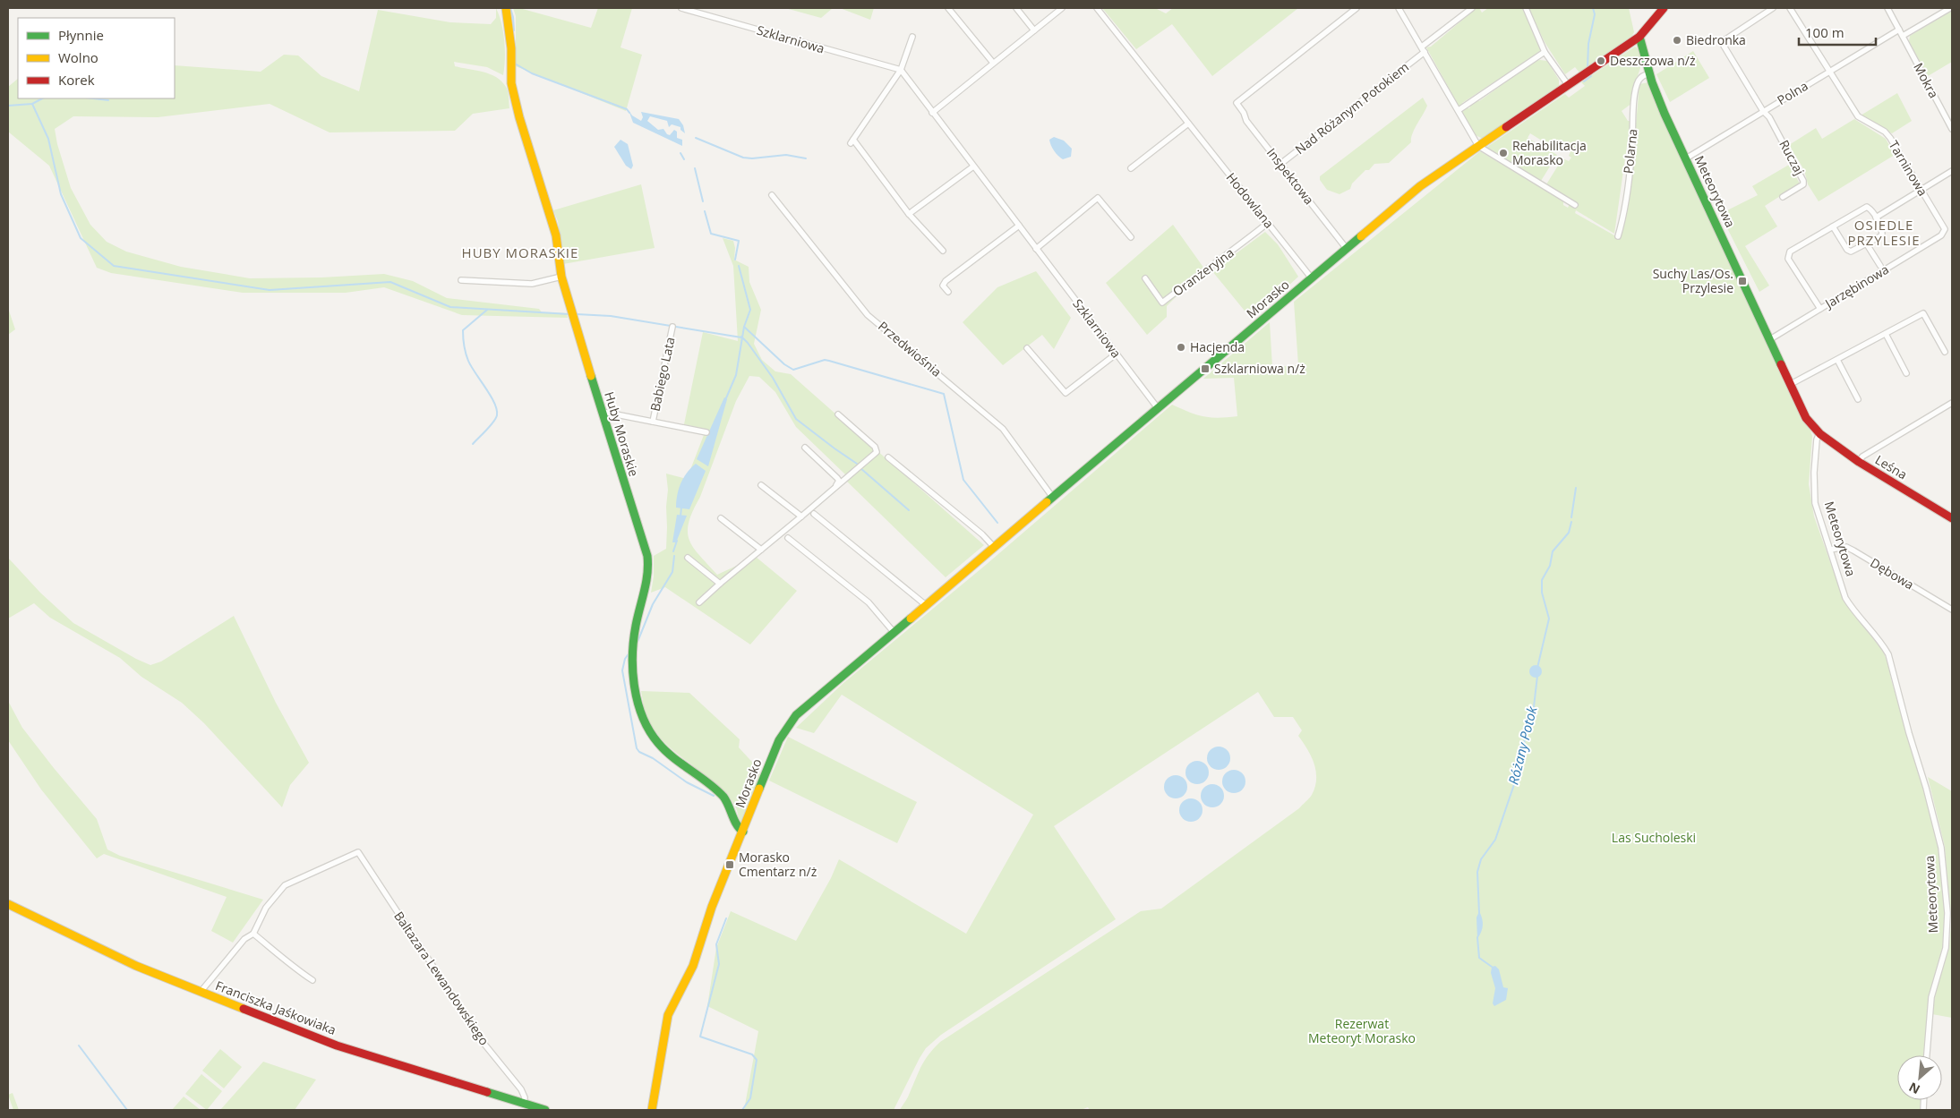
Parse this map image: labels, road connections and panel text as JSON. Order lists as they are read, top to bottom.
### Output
{
  "streets": {
    "street": [
      "Szklarniowa",
      "Mokra",
      "Polna",
      "Nad Różanym Potokiem",
      "Polarna",
      "Ruczaj",
      "Tarninowa",
      "Inspektowa",
      "Meteorytowa",
      "Hodowlana",
      "Oranżeryjna",
      "Jarzębinowa",
      "Morasko",
      "Przedwiośnia",
      "Babiego Lata",
      "Huby Moraskie",
      "Leśna",
      "Dębowa",
      "Baltazara Lewandowskiego",
      "Franciszka Jaśkowiaka"
    ]
  },
  "crossings": [
    ["Szklarniowa", "Morasko"],
    ["Mokra", "Polna"],
    ["Polna", "Ruczaj"],
    ["Polna", "Tarninowa"],
    ["Polna", "Meteorytowa"],
    ["Nad Różanym Potokiem", "Inspektowa"],
    ["Polarna", "Meteorytowa"],
    ["Tarninowa", "Jarzębinowa"],
    ["Inspektowa", "Morasko"],
    ["Meteorytowa", "Jarzębinowa"],
    ["Meteorytowa", "Morasko"],
    ["Meteorytowa", "Leśna"],
    ["Meteorytowa", "Dębowa"],
    ["Hodowlana", "Oranżeryjna"],
    ["Hodowlana", "Morasko"],
    ["Morasko", "Przedwiośnia"],
    ["Morasko", "Huby Moraskie"],
    ["Baltazara Lewandowskiego", "Franciszka Jaśkowiaka"]
  ],
  "districts": ["OSIEDLE PRZYLESIE", "HUBY MORASKIE"],
  "water": ["Różany Potok"],
  "parks": ["Las Sucholeski", "Rezerwat Meteoryt Morasko"],
  "places": {
    "other": [
      "Biedronka",
      "Deszczowa n/ż",
      "Rehabilitacja Morasko",
      "Hacjenda"
    ],
    "transit": ["Suchy Las/Os. Przylesie", "Szklarniowa n/ż", "Morasko Cmentarz n/ż"]
  },
  "legend": ["Płynnie", "Wolno", "Korek"],
  "scale_bar": "100 m",
  "north": "bottom left"
}
